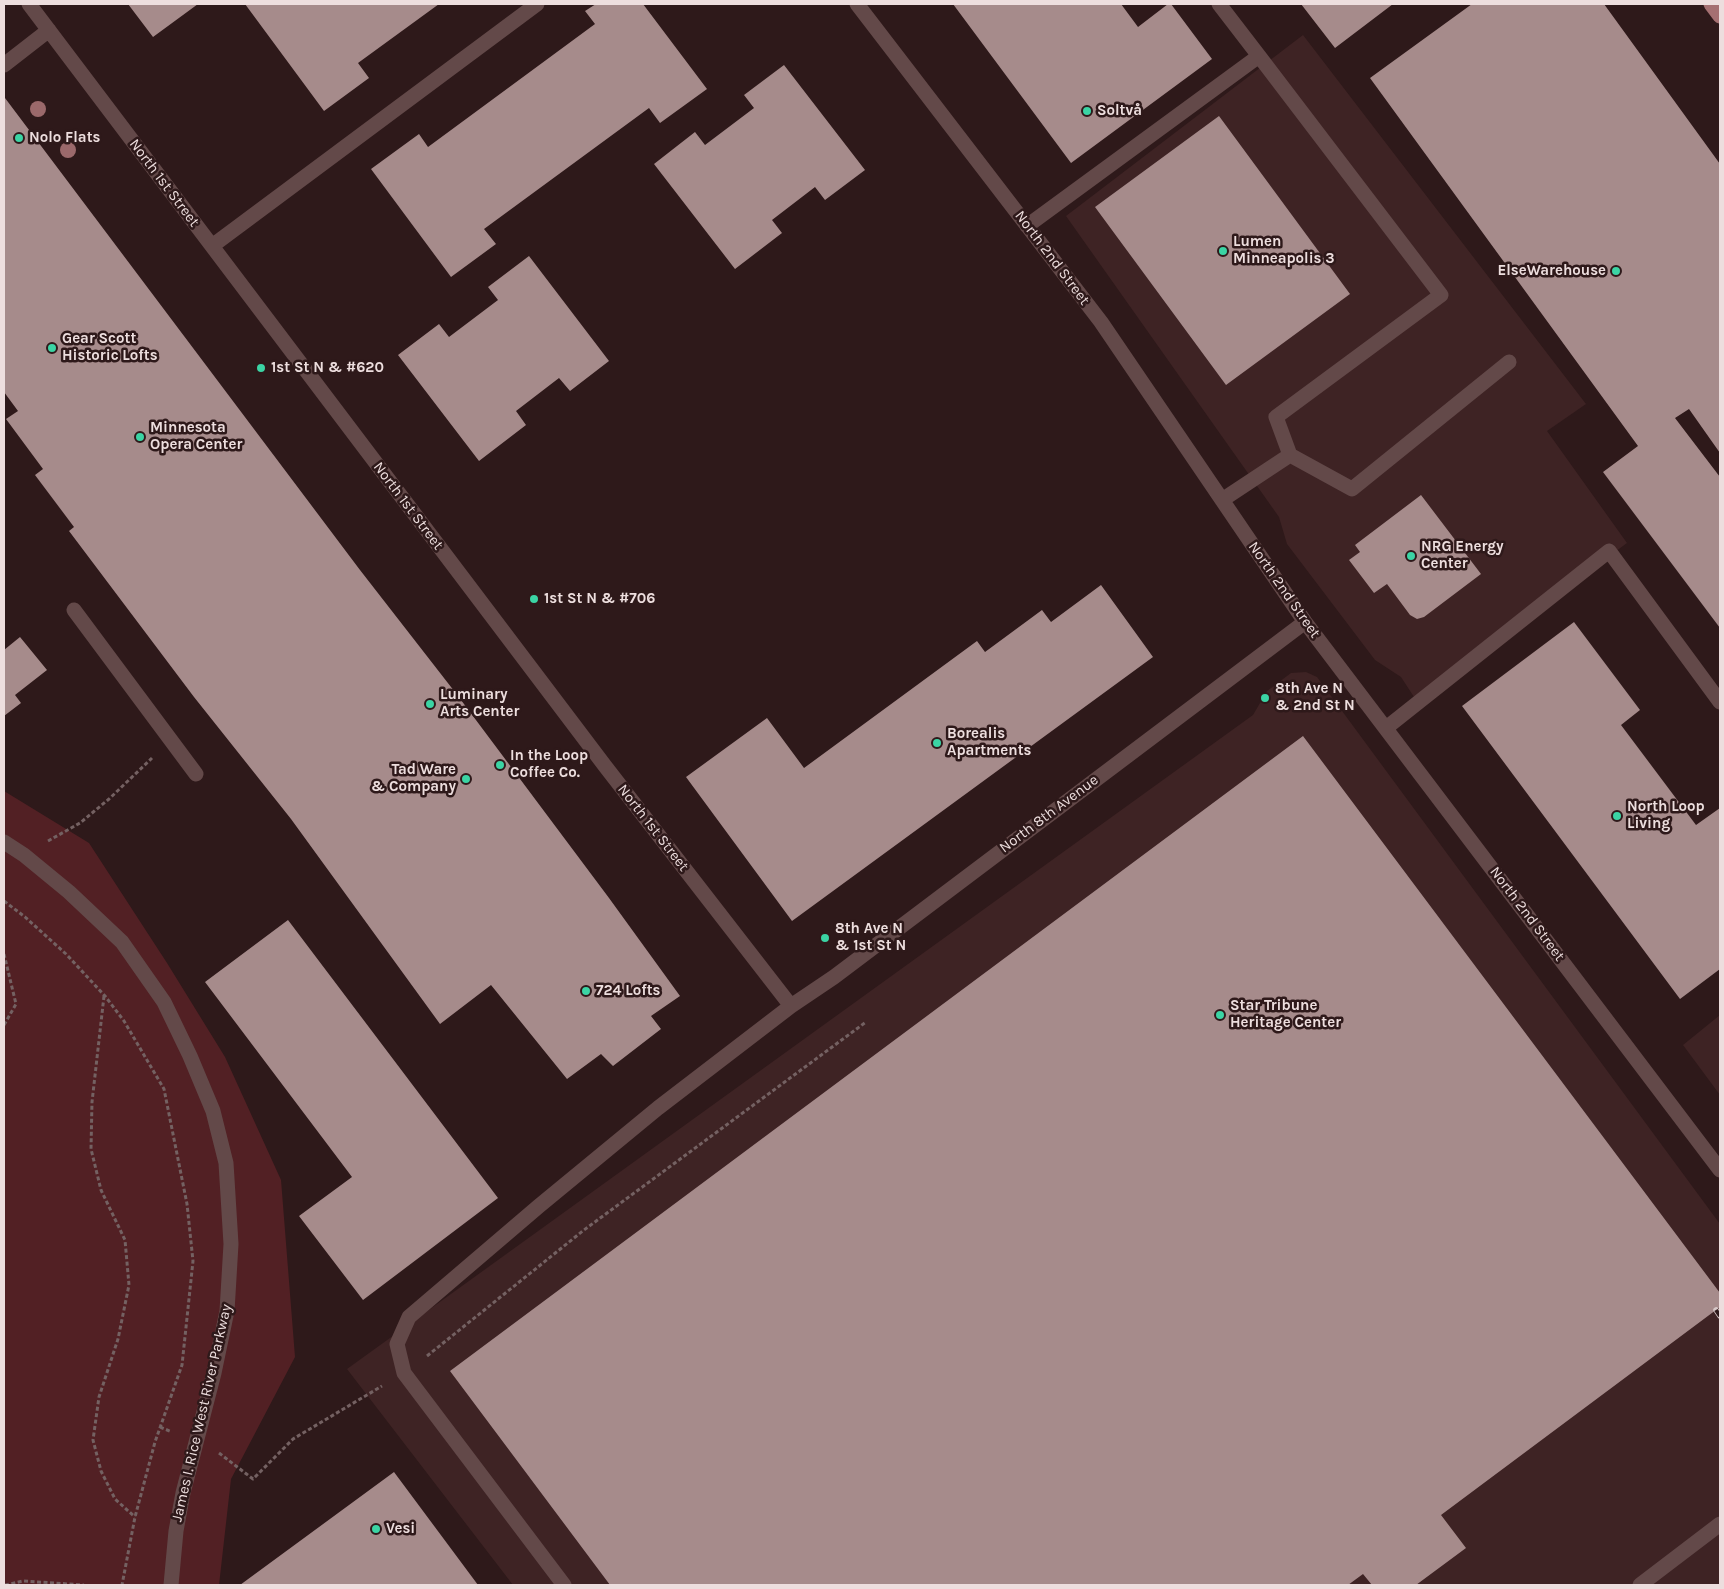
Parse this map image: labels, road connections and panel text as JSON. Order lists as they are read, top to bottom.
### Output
{
  "streets": {
    "street": [
      "North 1st Street",
      "North 2nd Street",
      "North 8th Avenue",
      "James I. Rice West River Parkway"
    ]
  },
  "crossings": [
    ["North 1st Street", "North 8th Avenue"],
    ["North 2nd Street", "North 8th Avenue"]
  ],
  "places": [
    "Soltvå",
    "Nolo Flats",
    "Lumen Minneapolis 3",
    "ElseWarehouse",
    "Gear Scott Historic Lofts",
    "1st St N & #620",
    "Minnesota Opera Center",
    "NRG Energy Center",
    "1st St N & #706",
    "8th Ave N & 2nd St N",
    "Luminary Arts Center",
    "Borealis Apartments",
    "In the Loop Coffee Co.",
    "Tad Ware & Company",
    "North Loop Living",
    "8th Ave N & 1st St N",
    "724 Lofts",
    "Star Tribune Heritage Center",
    "Vesi"
  ]
}
